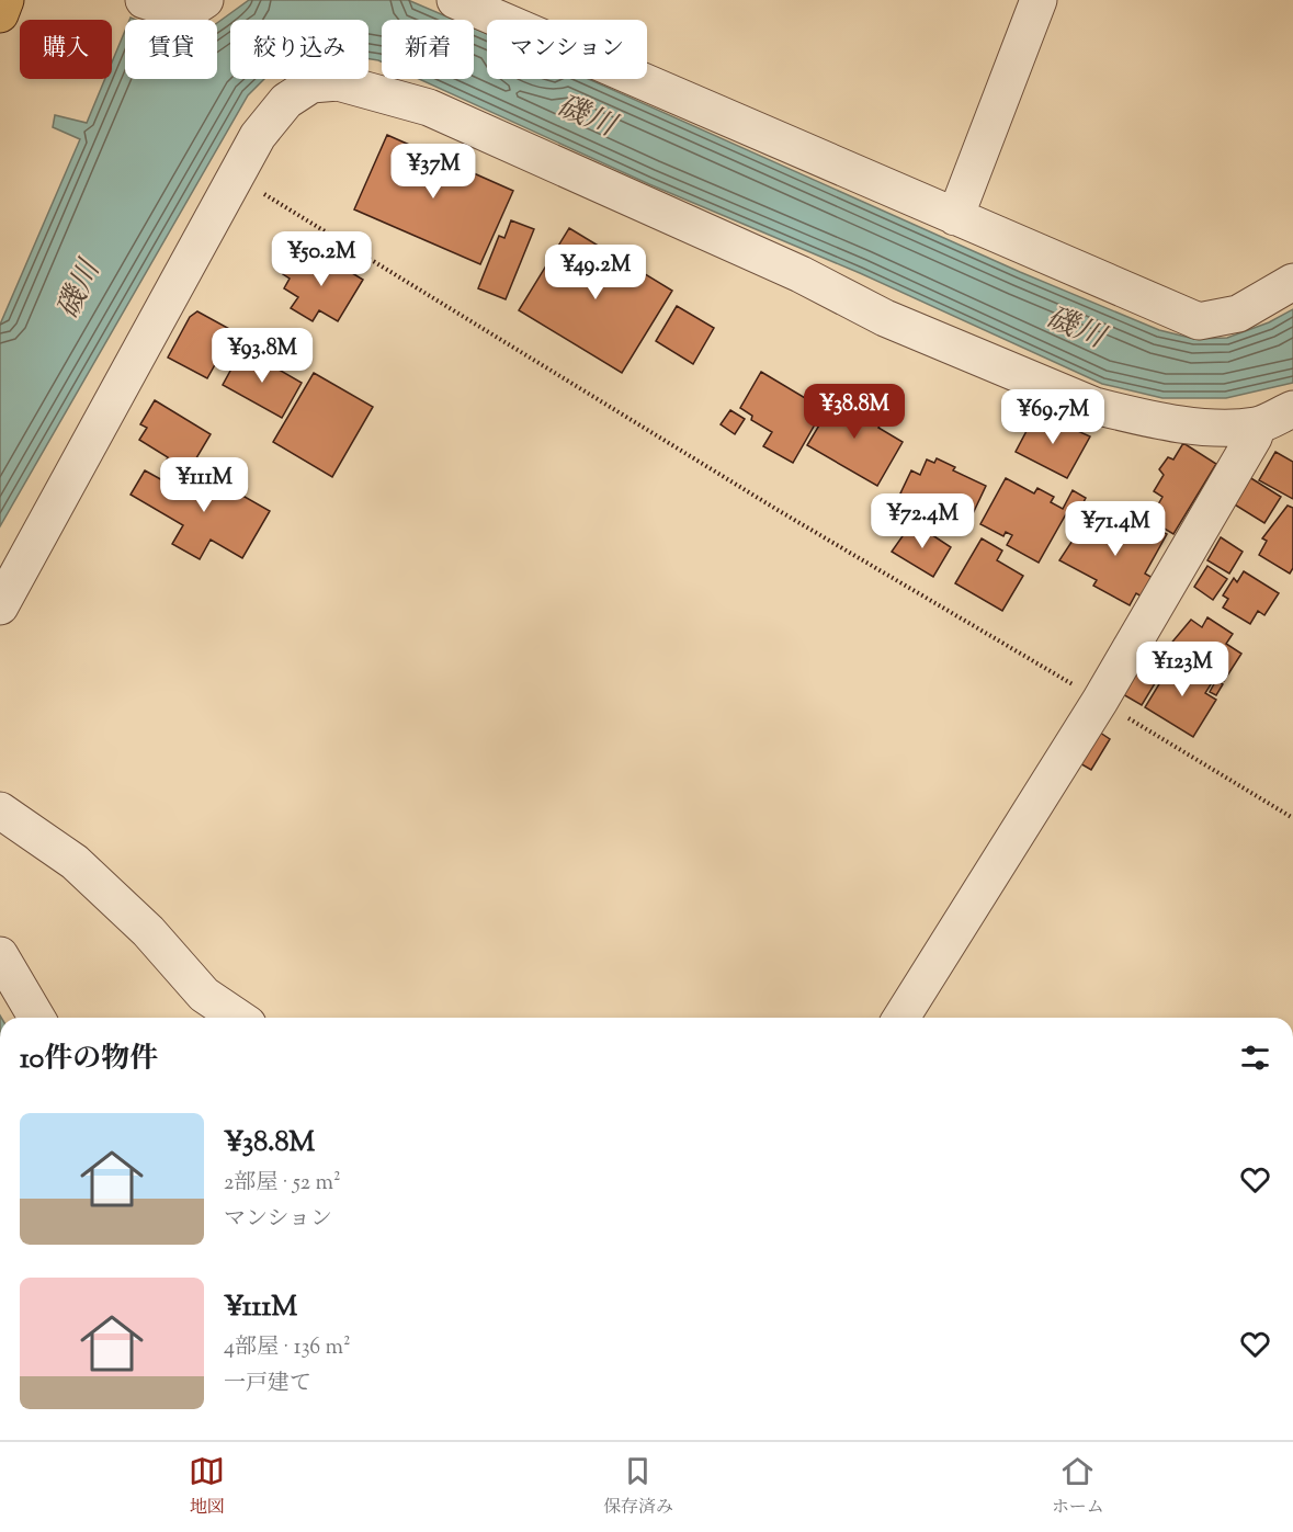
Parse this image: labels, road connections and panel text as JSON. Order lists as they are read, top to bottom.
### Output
{
  "water": ["磯川"],
  "page": {
    "chip": [
      "購入",
      "賃貸",
      "絞り込み",
      "新着",
      "マンション"
    ],
    "price": [
      "¥37M",
      "¥50.2M",
      "¥49.2M",
      "¥93.8M",
      "¥38.8M",
      "¥69.7M",
      "¥111M",
      "¥72.4M",
      "¥71.4M",
      "¥123M"
    ],
    "heading": "10件の物件",
    "list": [
      {
        "name": "¥38.8M",
        "note": "2部屋 · 52 m² · マンション"
      },
      {
        "name": "¥111M",
        "note": "4部屋 · 136 m² · 一戸建て"
      }
    ],
    "tabs": ["地図", "保存済み", "ホーム"]
  }
}
